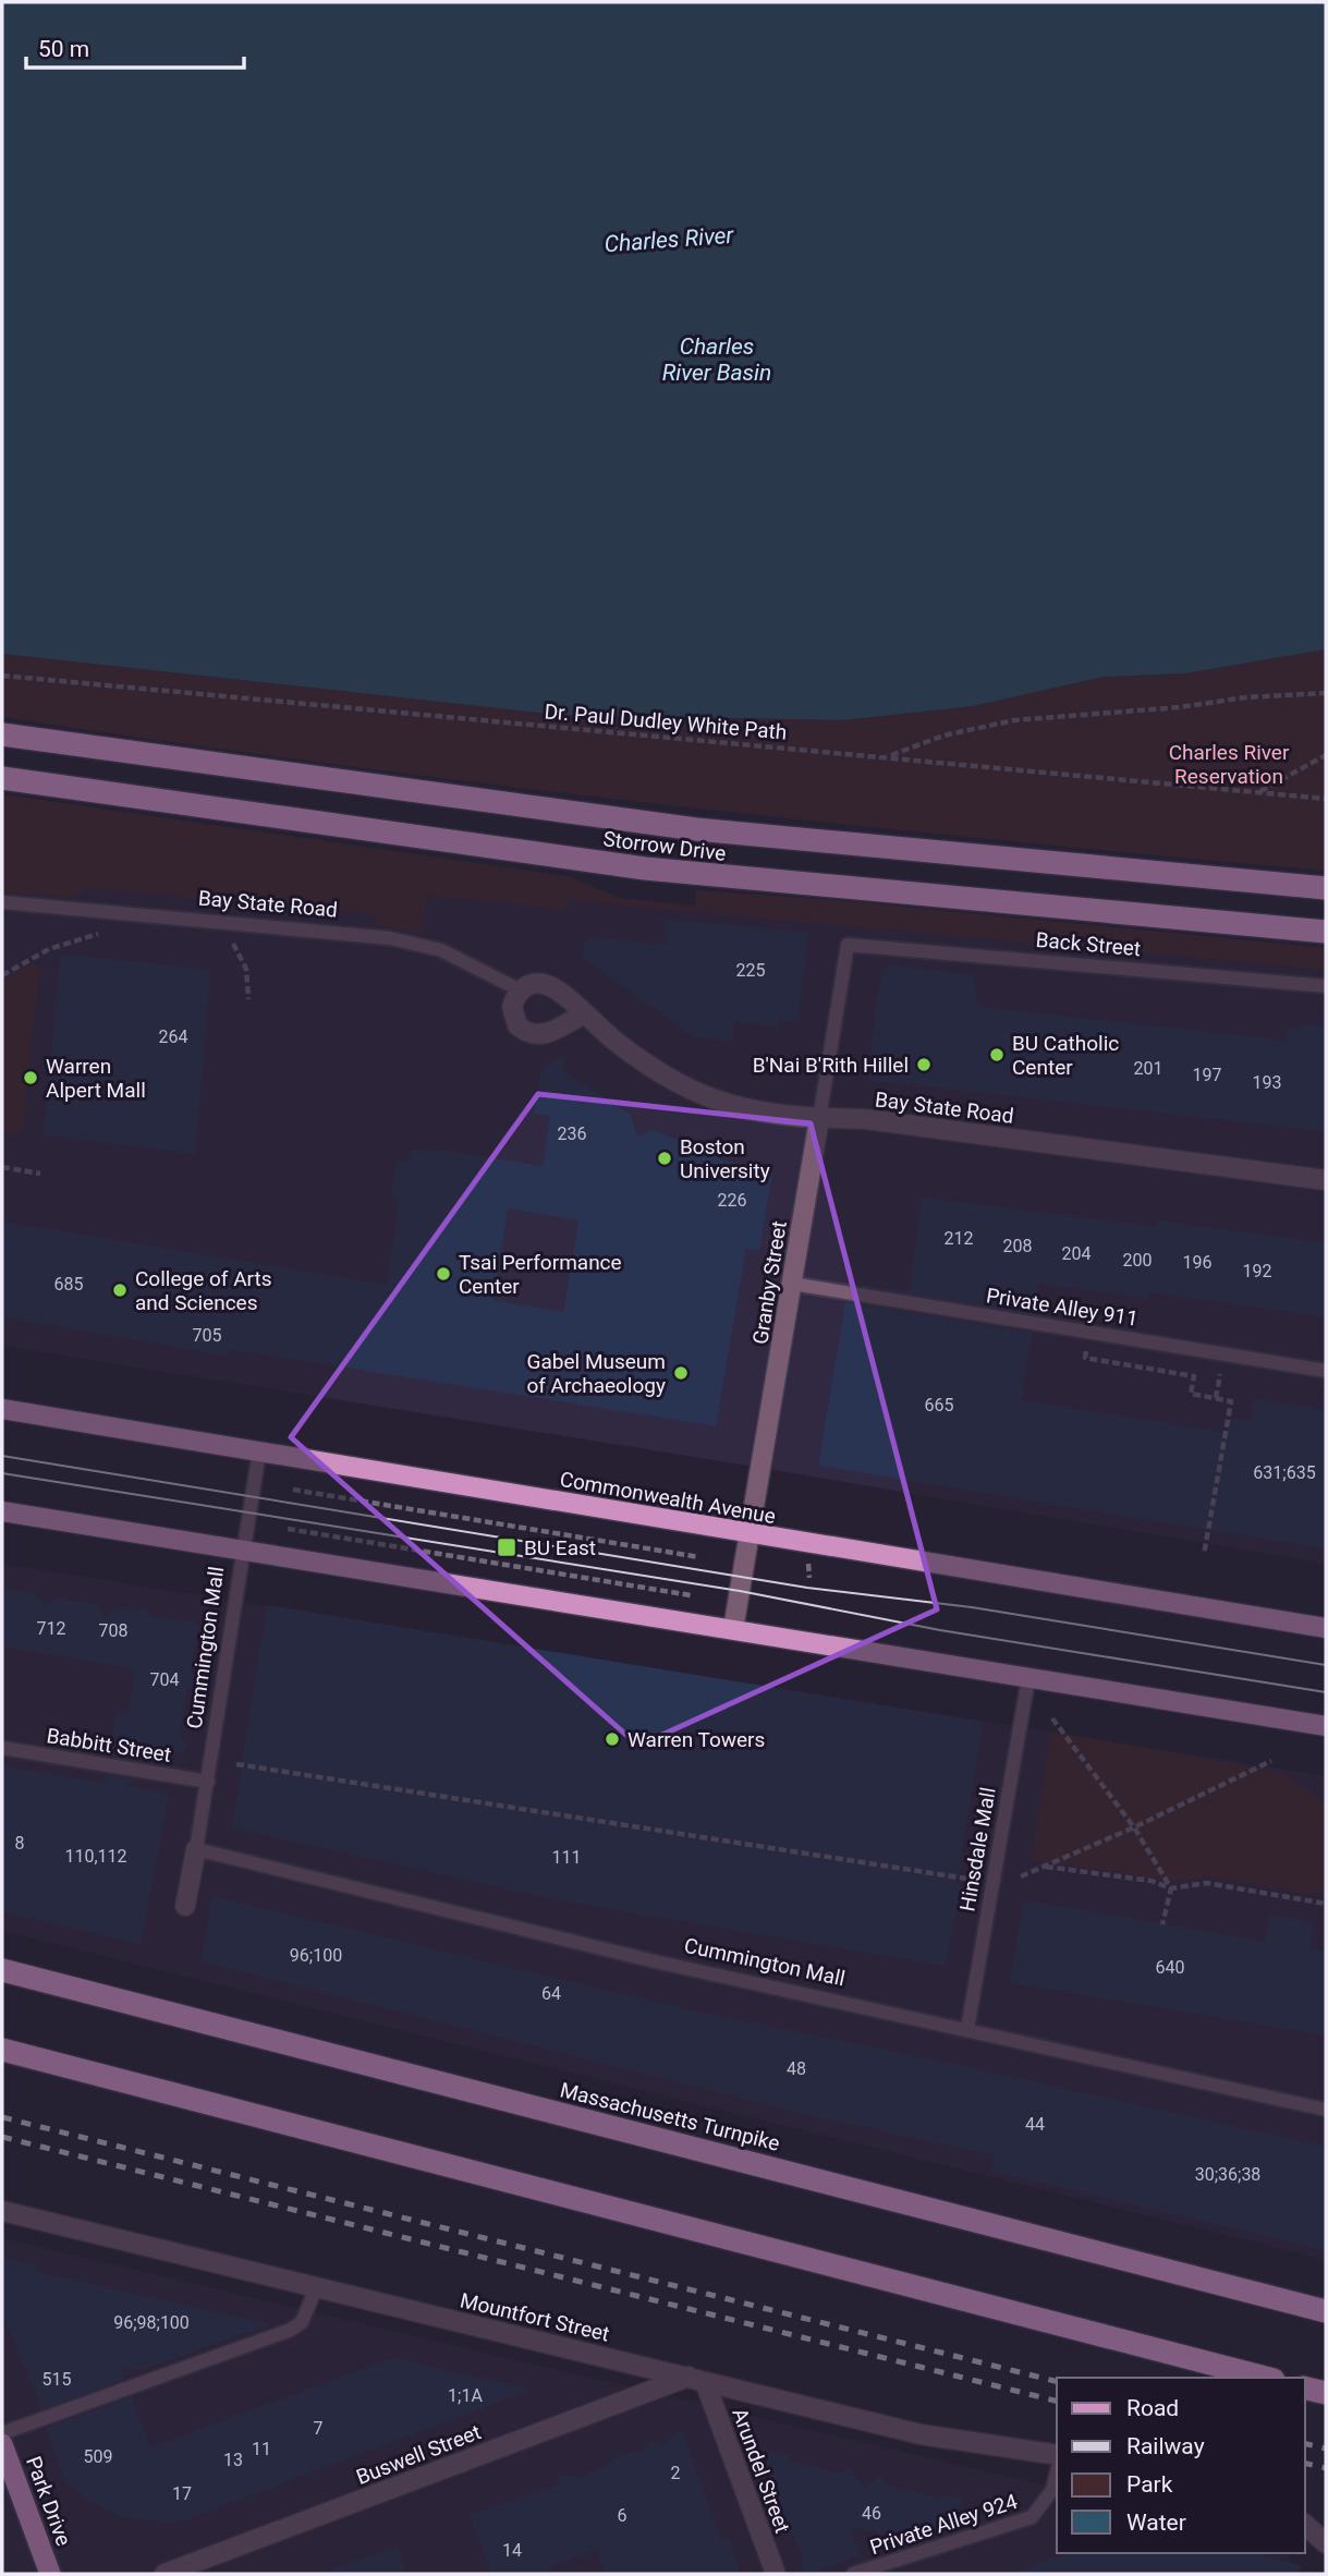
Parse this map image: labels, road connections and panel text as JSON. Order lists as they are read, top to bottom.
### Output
{
  "streets": {
    "highway": ["Storrow Drive", "Massachusetts Turnpike", "Park Drive"],
    "main road": ["Commonwealth Avenue"],
    "street": [
      "Bay State Road",
      "Granby Street",
      "Cummington Mall",
      "Mountfort Street",
      "Buswell Street",
      "Arundel Street"
    ],
    "lane": [
      "Back Street",
      "Private Alley 911",
      "Babbitt Street",
      "Hinsdale Mall",
      "Private Alley 924"
    ],
    "path": ["Dr. Paul Dudley White Path"]
  },
  "crossings": [
    ["Bay State Road", "Granby Street"],
    ["Back Street", "Granby Street"],
    ["Granby Street", "Private Alley 911"],
    ["Granby Street", "Commonwealth Avenue"],
    ["Commonwealth Avenue", "Cummington Mall"],
    ["Cummington Mall", "Babbitt Street"],
    ["Cummington Mall", "Hinsdale Mall"],
    ["Mountfort Street", "Buswell Street"],
    ["Mountfort Street", "Arundel Street"],
    ["Buswell Street", "Arundel Street"]
  ],
  "water": ["Charles River", "Charles River Basin"],
  "parks": ["Charles River Reservation"],
  "places": {
    "other": [
      "BU Catholic Center",
      "B'Nai B'Rith Hillel",
      "Warren Alpert Mall",
      "Boston University",
      "Tsai Performance Center",
      "College of Arts and Sciences",
      "Gabel Museum of Archaeology",
      "Warren Towers"
    ],
    "transit": ["BU East"]
  },
  "house_numbers": [
    "225",
    "264",
    "201",
    "197",
    "193",
    "236",
    "226",
    "212",
    "208",
    "204",
    "200",
    "196",
    "192",
    "685",
    "705",
    "665",
    "631;635",
    "712",
    "708",
    "704",
    "8",
    "110,112",
    "111",
    "96;100",
    "640",
    "64",
    "48",
    "44",
    "30;36;38",
    "96;98;100",
    "515",
    "1;1A",
    "7",
    "11",
    "509",
    "13",
    "2",
    "17",
    "46",
    "6",
    "14"
  ],
  "legend": [
    "Road",
    "Railway",
    "Park",
    "Water"
  ],
  "scale_bar": "50 m"
}
